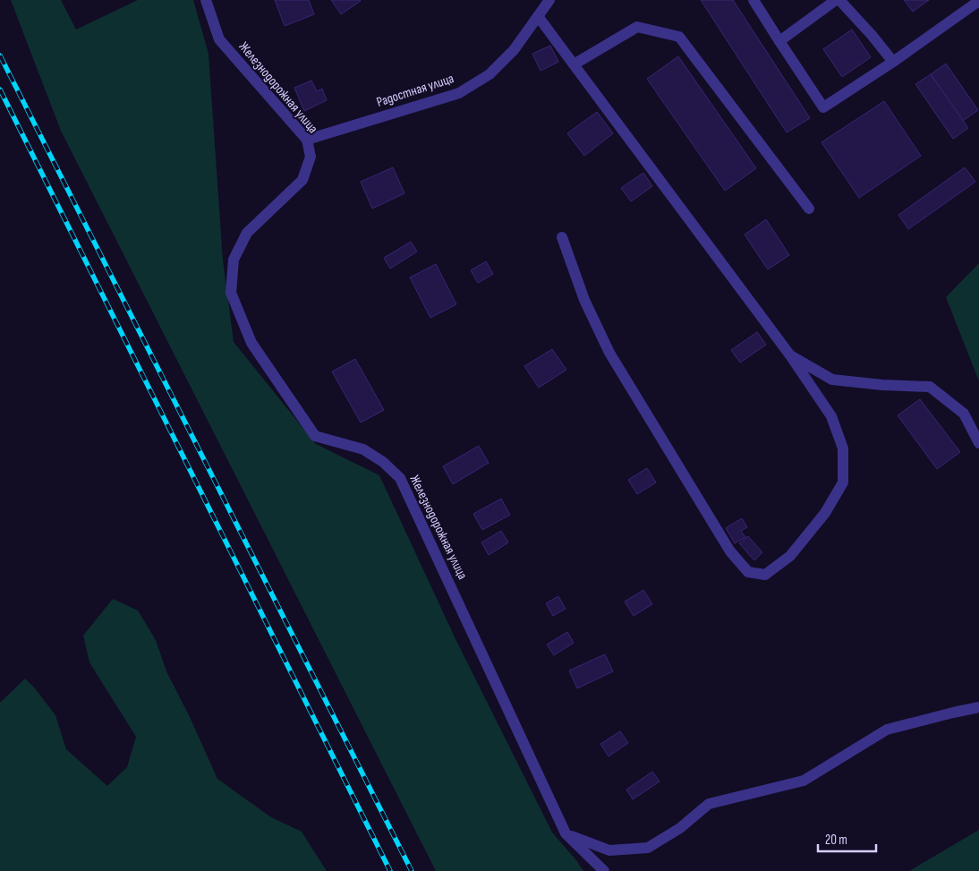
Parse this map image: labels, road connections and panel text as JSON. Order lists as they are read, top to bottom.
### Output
{
  "streets": {
    "street": ["Железнодорожная улица", "Радостная улица"]
  },
  "crossings": [
    ["Железнодорожная улица", "Радостная улица"]
  ],
  "scale_bar": "20 m"
}
